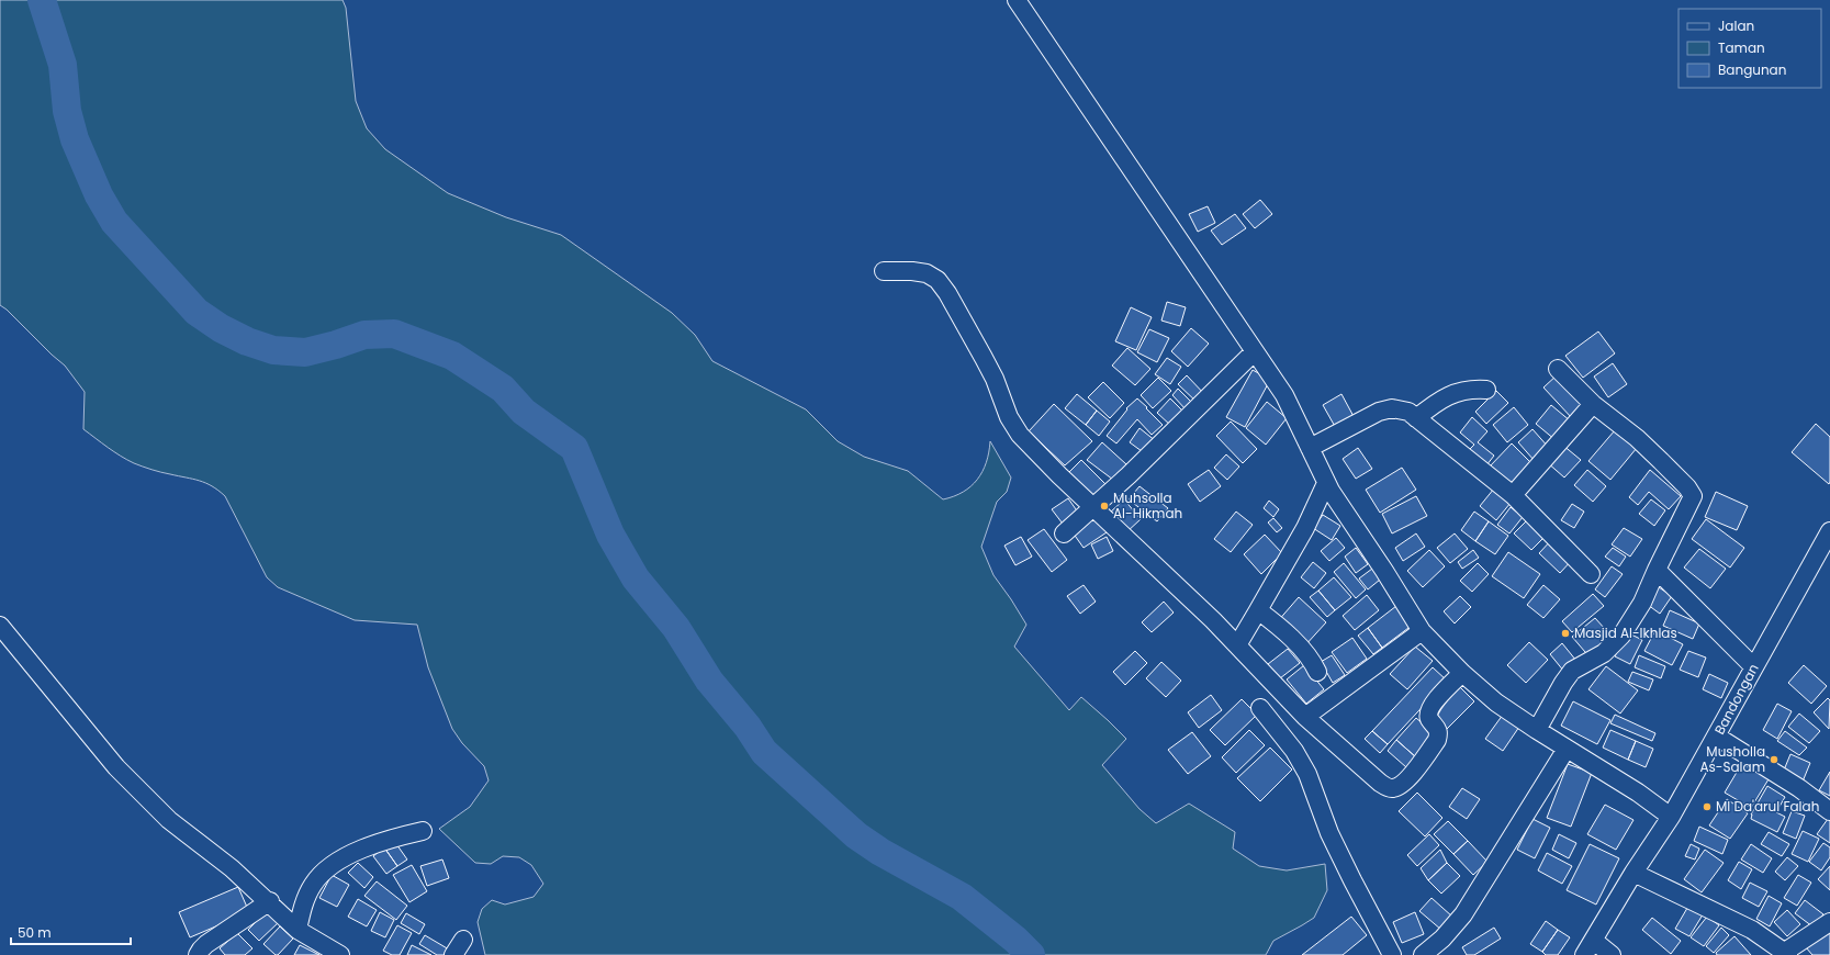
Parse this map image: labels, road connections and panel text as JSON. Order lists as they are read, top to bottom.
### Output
{
  "streets": {
    "street": ["Bandongan"]
  },
  "places": [
    "Muhsolla Al-Hikmah",
    "Masjid Al-Ikhlas",
    "Musholla As-Salam",
    "MI Da'arul Falah"
  ],
  "legend": ["Jalan", "Taman", "Bangunan"],
  "scale_bar": "50 m"
}
